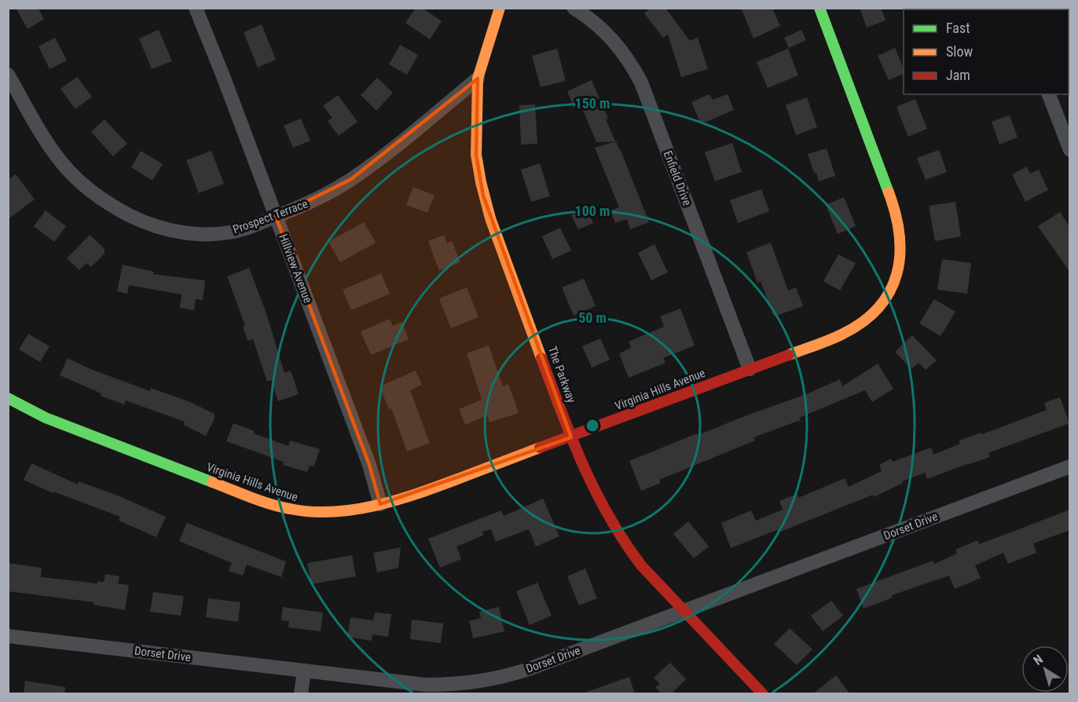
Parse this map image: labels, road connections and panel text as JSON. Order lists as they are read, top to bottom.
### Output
{
  "streets": {
    "street": [
      "Enfield Drive",
      "Prospect Terrace",
      "Hillview Avenue",
      "The Parkway",
      "Virginia Hills Avenue",
      "Dorset Drive"
    ]
  },
  "crossings": [
    ["Enfield Drive", "Virginia Hills Avenue"],
    ["Prospect Terrace", "Hillview Avenue"],
    ["Prospect Terrace", "The Parkway"],
    ["Hillview Avenue", "Virginia Hills Avenue"],
    ["The Parkway", "Virginia Hills Avenue"],
    ["The Parkway", "Dorset Drive"]
  ],
  "legend": ["Fast", "Slow", "Jam"],
  "north": "top left",
  "rings": ["150 m", "100 m", "50 m"]
}
